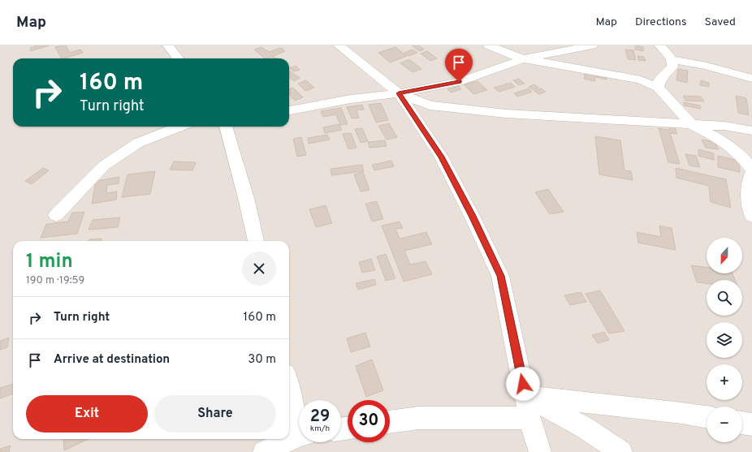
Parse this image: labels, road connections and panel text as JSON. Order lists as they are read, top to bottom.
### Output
{
  "north": "bottom",
  "page": {
    "header": "Map",
    "nav": ["Map", "Directions", "Saved"],
    "turn": ["160 m", "Turn right"],
    "map_buttons": ["+", "−"],
    "heading": ["1 min", "190 m · 19:59"],
    "list": [
      {
        "name": "Turn right",
        "value": "160 m"
      },
      {
        "name": "Arrive at destination",
        "value": "30 m"
      }
    ],
    "buttons": ["Exit", "Share"],
    "speed": "29 km/h",
    "limit": "30"
  }
}
